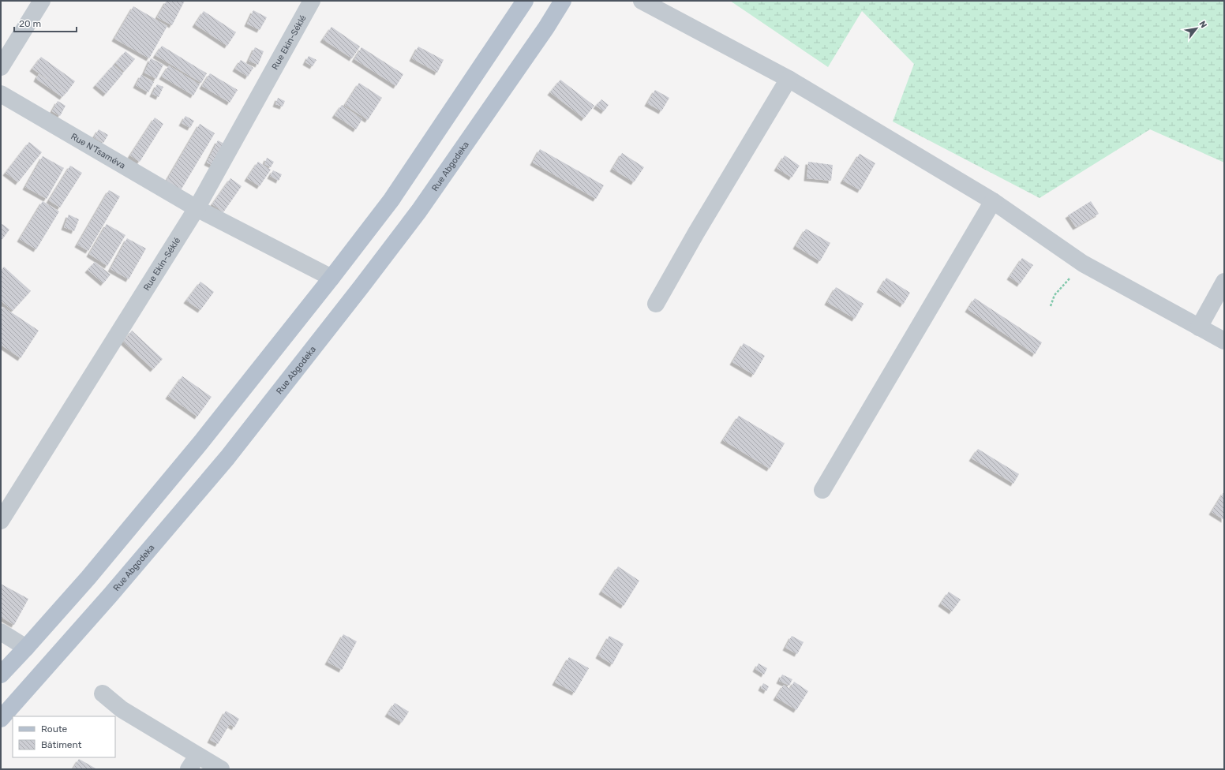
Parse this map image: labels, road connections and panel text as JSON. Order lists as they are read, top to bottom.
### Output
{
  "streets": {
    "main road": ["Rue Abgodeka"],
    "street": ["Rue Ekin-Séklé", "Rue N'Tsaméva"]
  },
  "crossings": [
    ["Rue Ekin-Séklé", "Rue N'Tsaméva"]
  ],
  "legend": ["Route", "Bâtiment"],
  "scale_bar": "20 m",
  "north": "top right"
}
